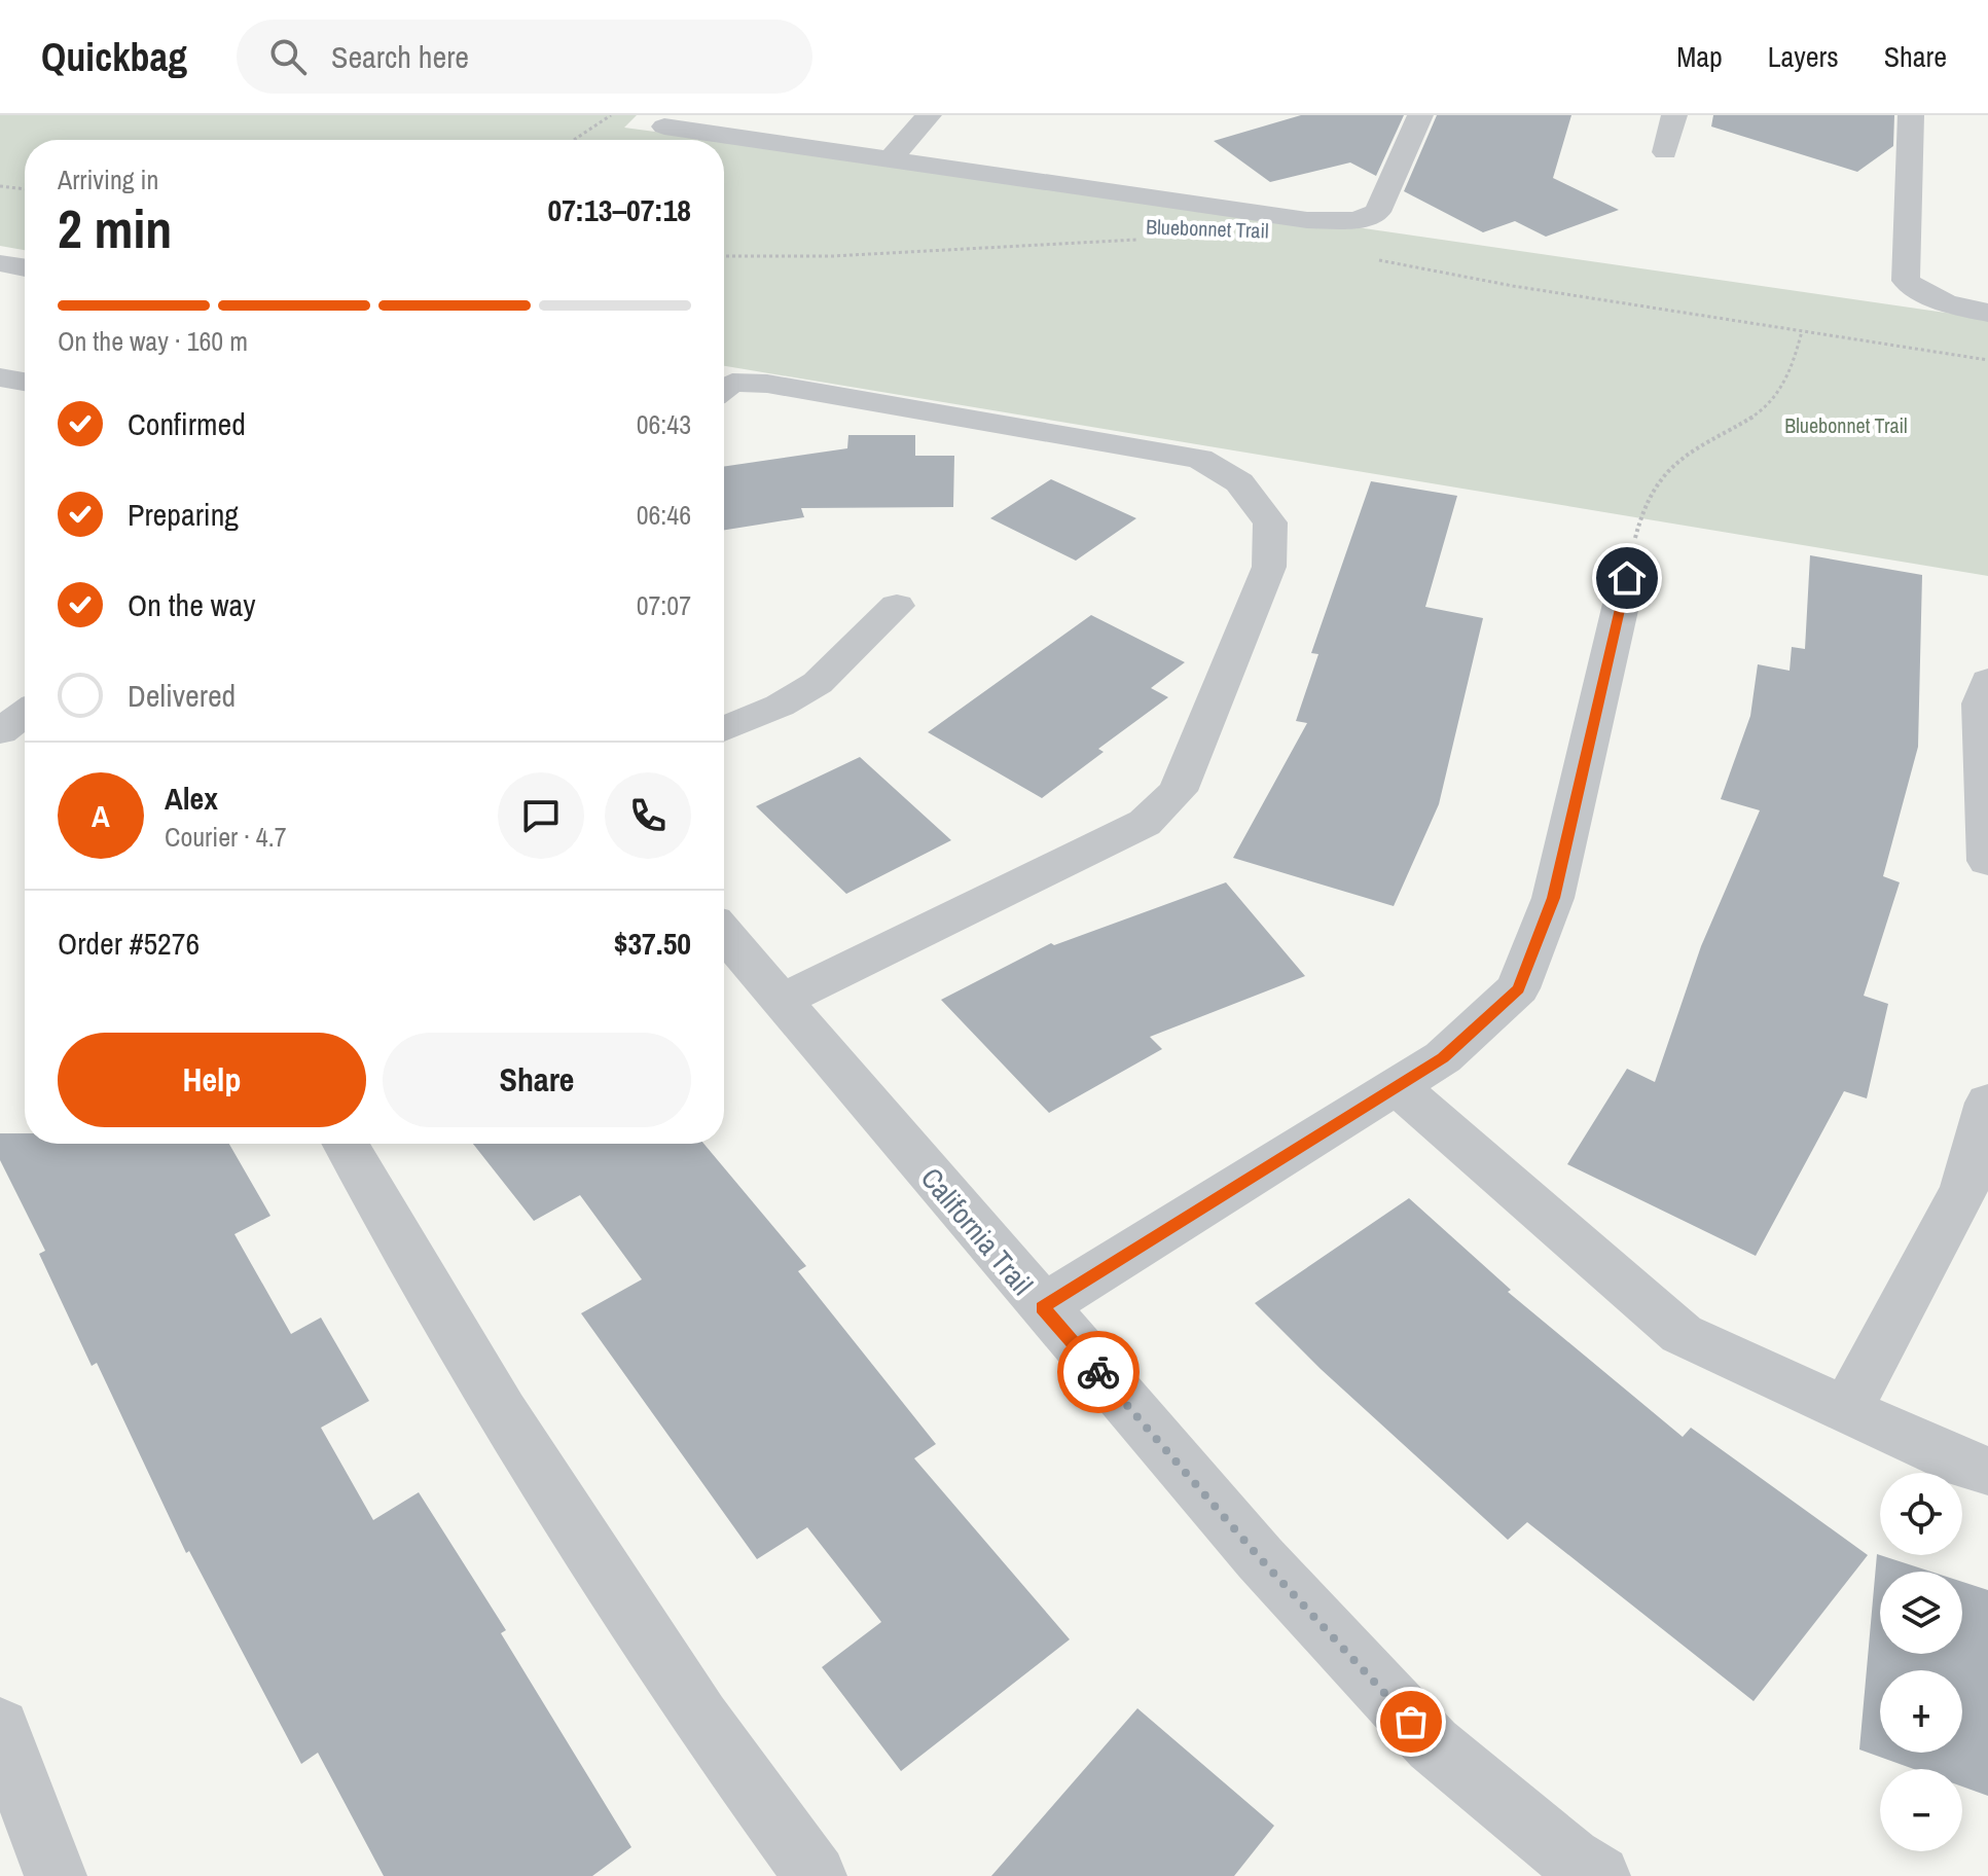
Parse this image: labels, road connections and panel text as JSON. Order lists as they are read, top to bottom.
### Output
{
  "streets": {
    "street": ["California Trail"],
    "path": ["Bluebonnet Trail"]
  },
  "parks": ["Bluebonnet Trail"],
  "page": {
    "header": "Quickbag",
    "search": "Search here",
    "nav": ["Map", "Layers", "Share"],
    "heading": ["2 min", "Arriving in", "07:13–07:18"],
    "panel": [
      "Alex",
      "Courier · 4.7",
      "Order #5276",
      "$37.50"
    ],
    "bar": "On the way · 160 m",
    "list": [
      ["Confirmed", "06:43"],
      ["Preparing", "06:46"],
      ["On the way", "07:07"],
      "Delivered"
    ],
    "round": "A",
    "buttons": ["Help", "Share"],
    "map_buttons": ["+", "−"]
  }
}
